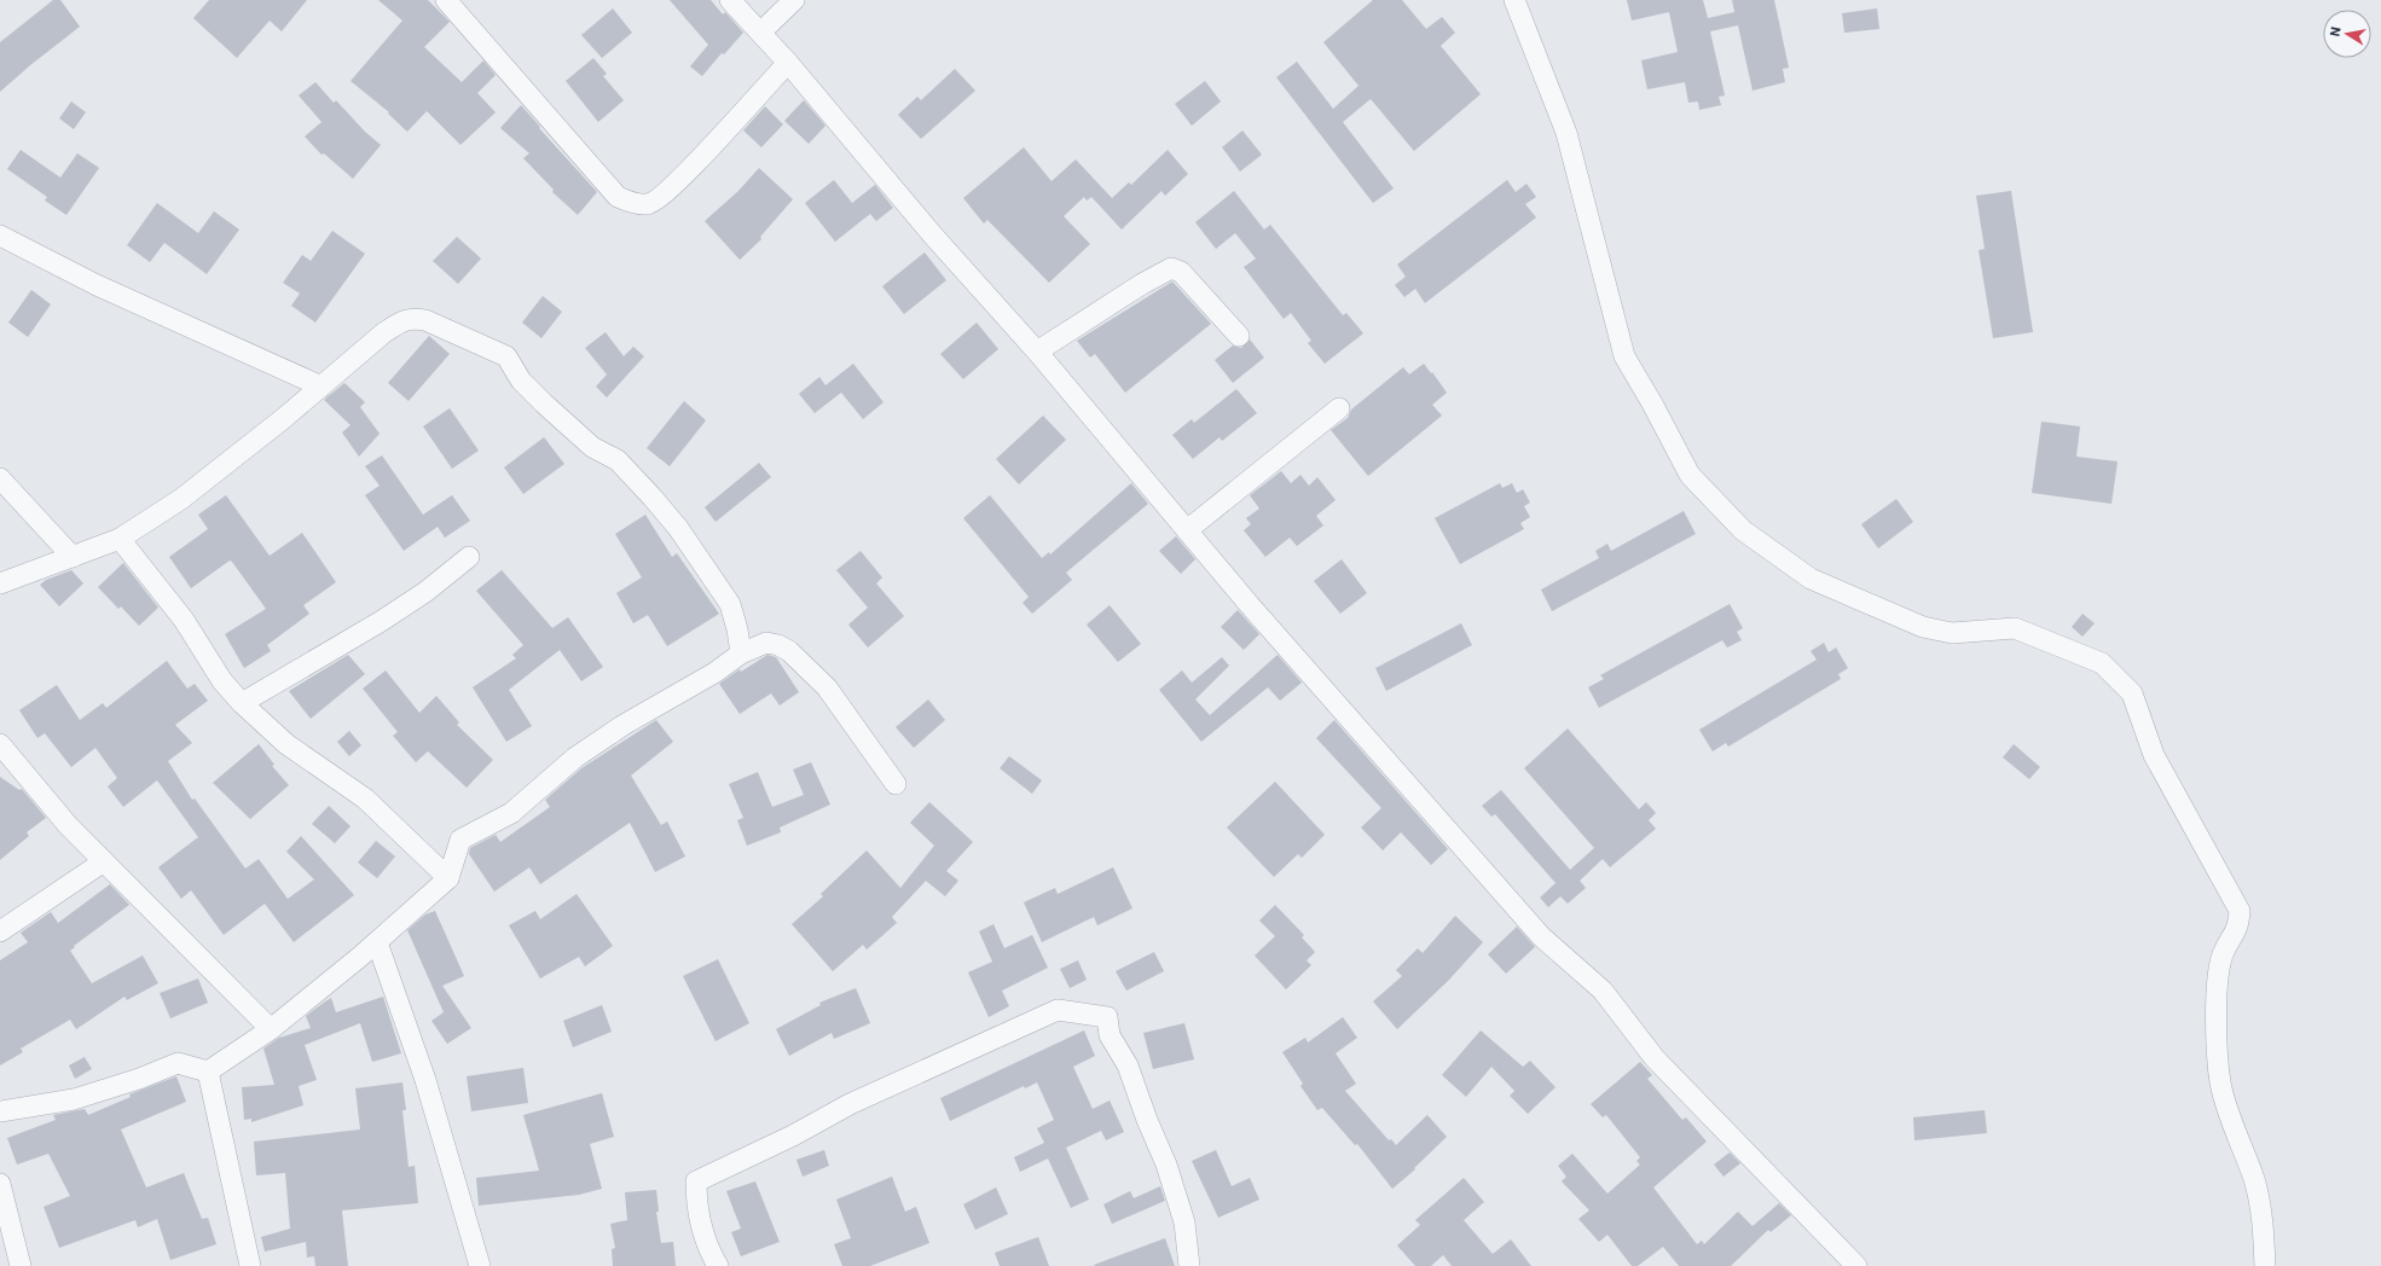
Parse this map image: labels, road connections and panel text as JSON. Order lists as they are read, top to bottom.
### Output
{
  "north": "left"
}
